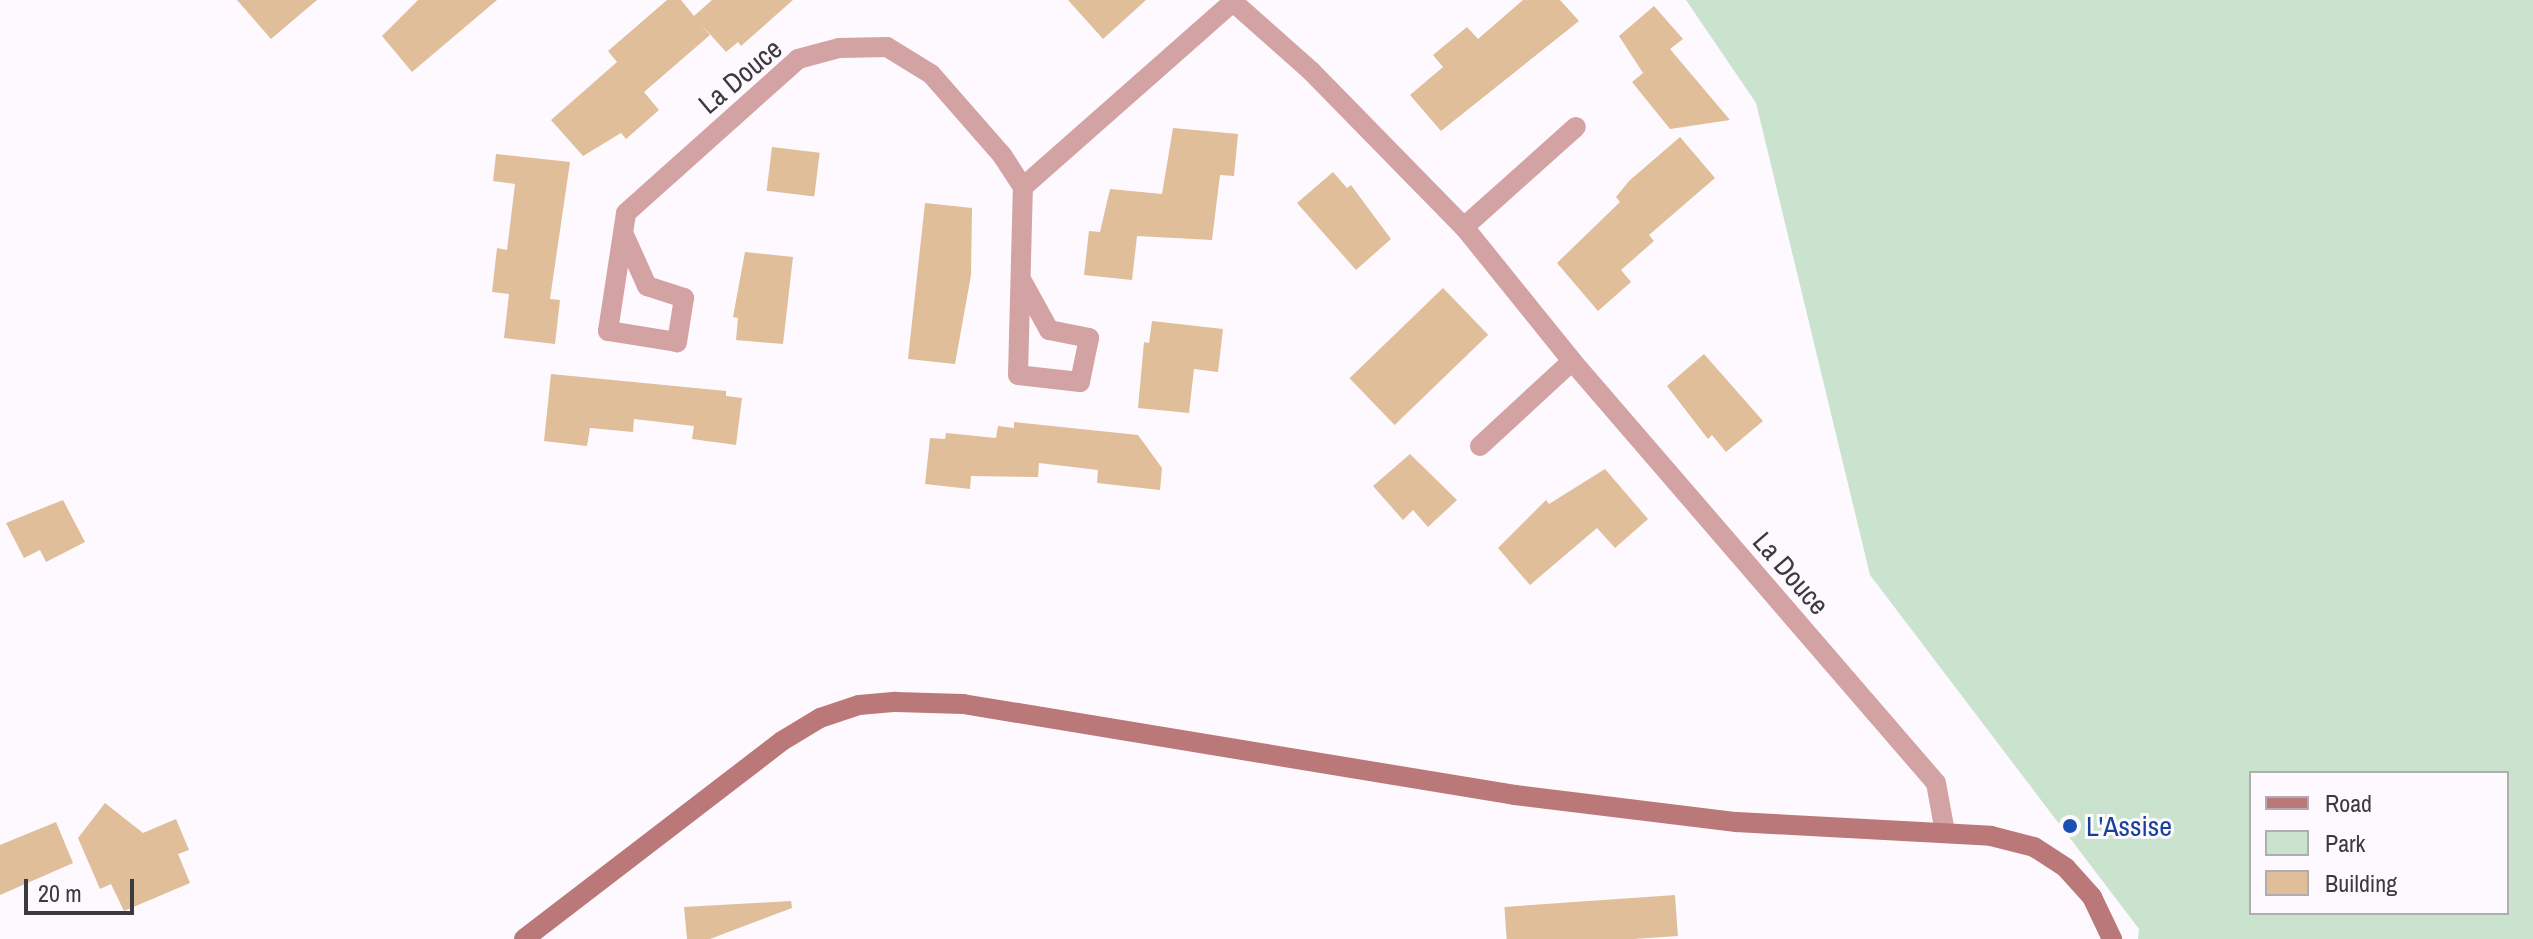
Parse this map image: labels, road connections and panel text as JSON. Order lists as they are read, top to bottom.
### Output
{
  "streets": {
    "street": ["La Douce"]
  },
  "places": ["L'Assise"],
  "legend": ["Road", "Park", "Building"],
  "scale_bar": "20 m"
}
